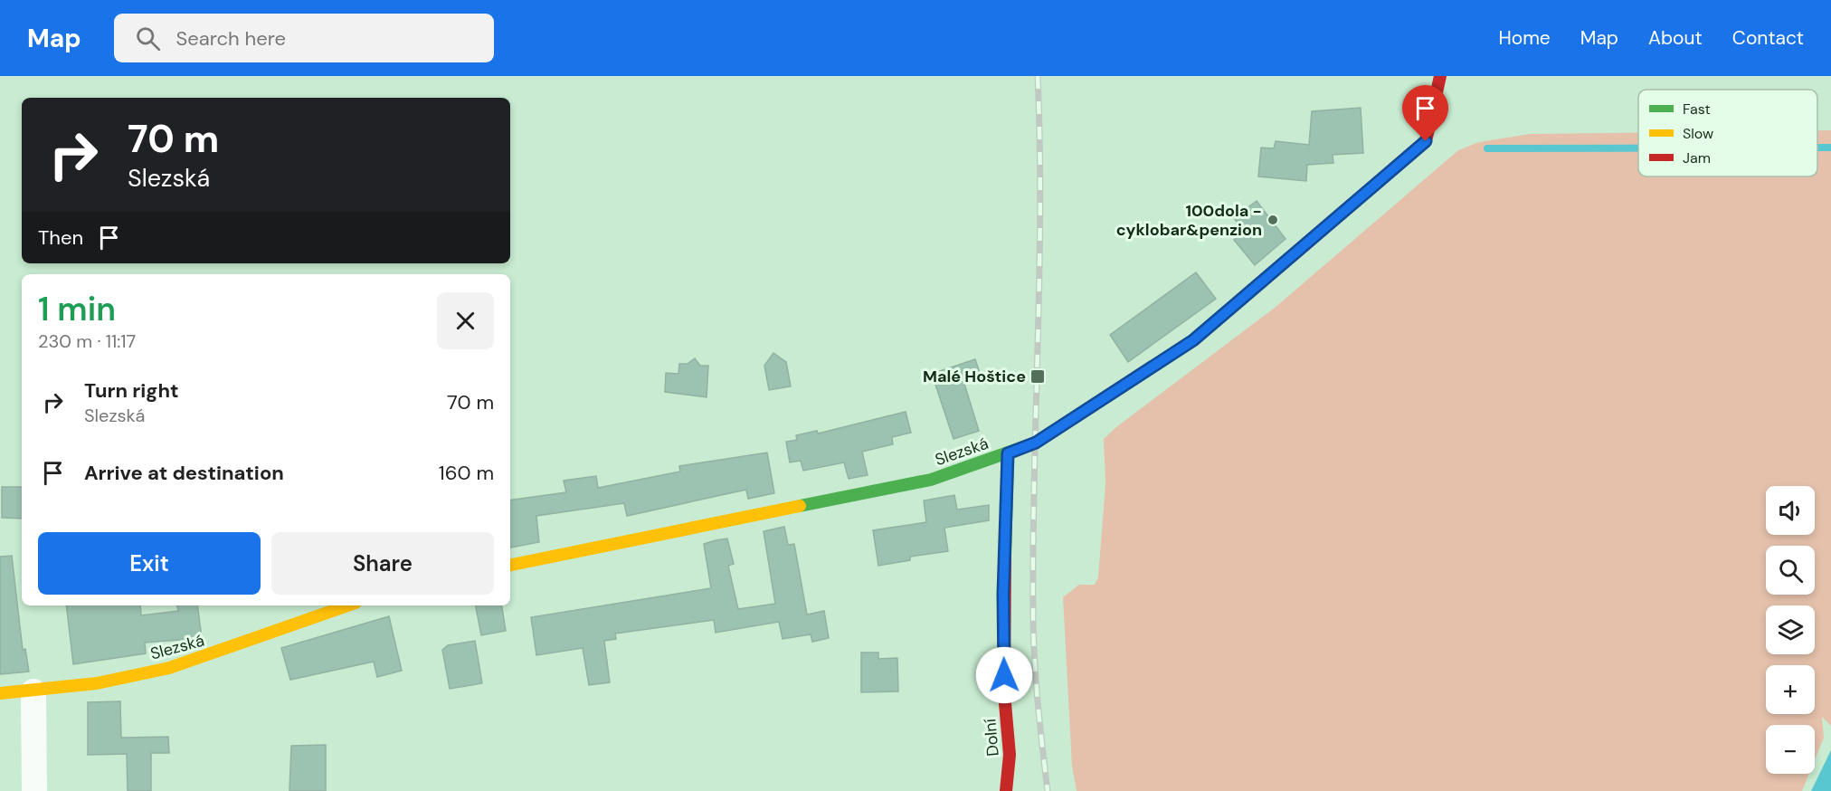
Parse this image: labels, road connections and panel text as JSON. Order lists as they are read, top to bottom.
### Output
{
  "streets": {
    "street": ["Slezská", "Dolní"]
  },
  "crossings": [
    ["Slezská", "Dolní"]
  ],
  "places": {
    "other": ["100dola - cyklobar&penzion"],
    "transit": ["Malé Hoštice"]
  },
  "legend": ["Fast", "Slow", "Jam"],
  "page": {
    "header": "Map",
    "search": "Search here",
    "nav": [
      "Home",
      "Map",
      "About",
      "Contact"
    ],
    "turn": ["70 m", "Slezská"],
    "then": "Then",
    "heading": ["1 min", "230 m · 11:17"],
    "list": [
      {
        "name": "Turn right",
        "note": "Slezská",
        "value": "70 m"
      },
      {
        "name": "Arrive at destination",
        "value": "160 m"
      }
    ],
    "map_buttons": ["+", "−"],
    "buttons": ["Exit", "Share"]
  }
}
